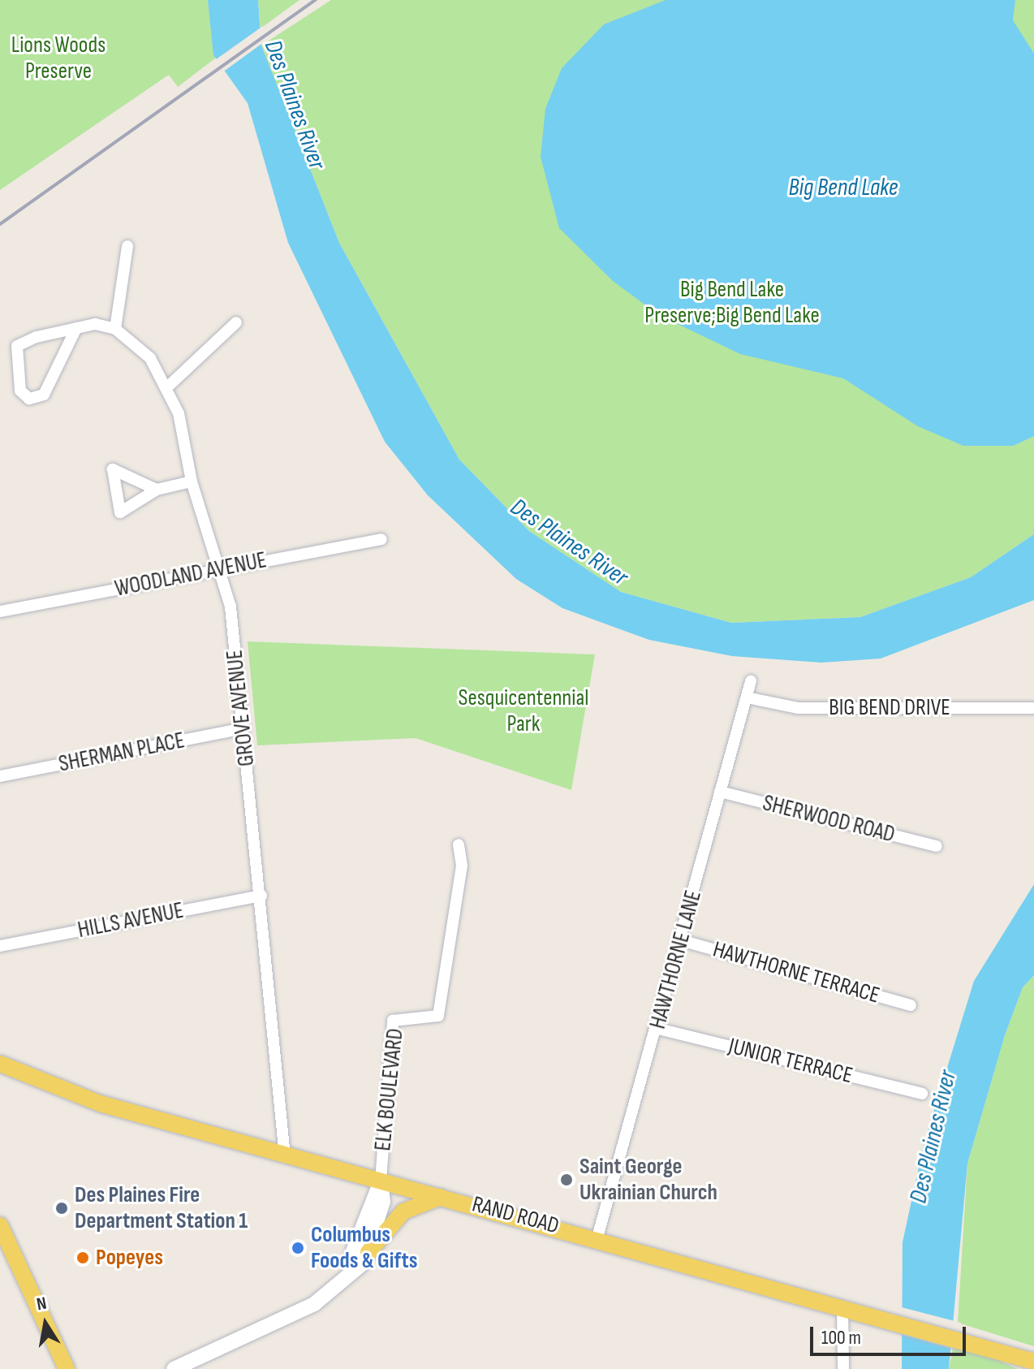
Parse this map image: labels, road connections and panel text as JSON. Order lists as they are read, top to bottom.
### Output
{
  "streets": {
    "main road": ["ELK BOULEVARD", "RAND ROAD"],
    "street": [
      "WOODLAND AVENUE",
      "GROVE AVENUE",
      "BIG BEND DRIVE",
      "SHERMAN PLACE",
      "SHERWOOD ROAD",
      "HILLS AVENUE",
      "HAWTHORNE LANE",
      "HAWTHORNE TERRACE",
      "JUNIOR TERRACE"
    ]
  },
  "crossings": [
    ["WOODLAND AVENUE", "GROVE AVENUE"],
    ["GROVE AVENUE", "SHERMAN PLACE"],
    ["GROVE AVENUE", "HILLS AVENUE"],
    ["GROVE AVENUE", "RAND ROAD"],
    ["BIG BEND DRIVE", "HAWTHORNE LANE"],
    ["SHERWOOD ROAD", "HAWTHORNE LANE"],
    ["HAWTHORNE LANE", "HAWTHORNE TERRACE"],
    ["HAWTHORNE LANE", "JUNIOR TERRACE"],
    ["HAWTHORNE LANE", "RAND ROAD"],
    ["ELK BOULEVARD", "RAND ROAD"]
  ],
  "water": ["Des Plaines River", "Big Bend Lake"],
  "parks": ["Lions Woods Preserve", "Big Bend Lake Preserve;Big Bend Lake", "Sesquicentennial Park"],
  "places": [
    "Saint George Ukrainian Church",
    "Des Plaines Fire Department Station 1",
    "Columbus Foods & Gifts",
    "Popeyes"
  ],
  "scale_bar": "100 m",
  "north": "top"
}
